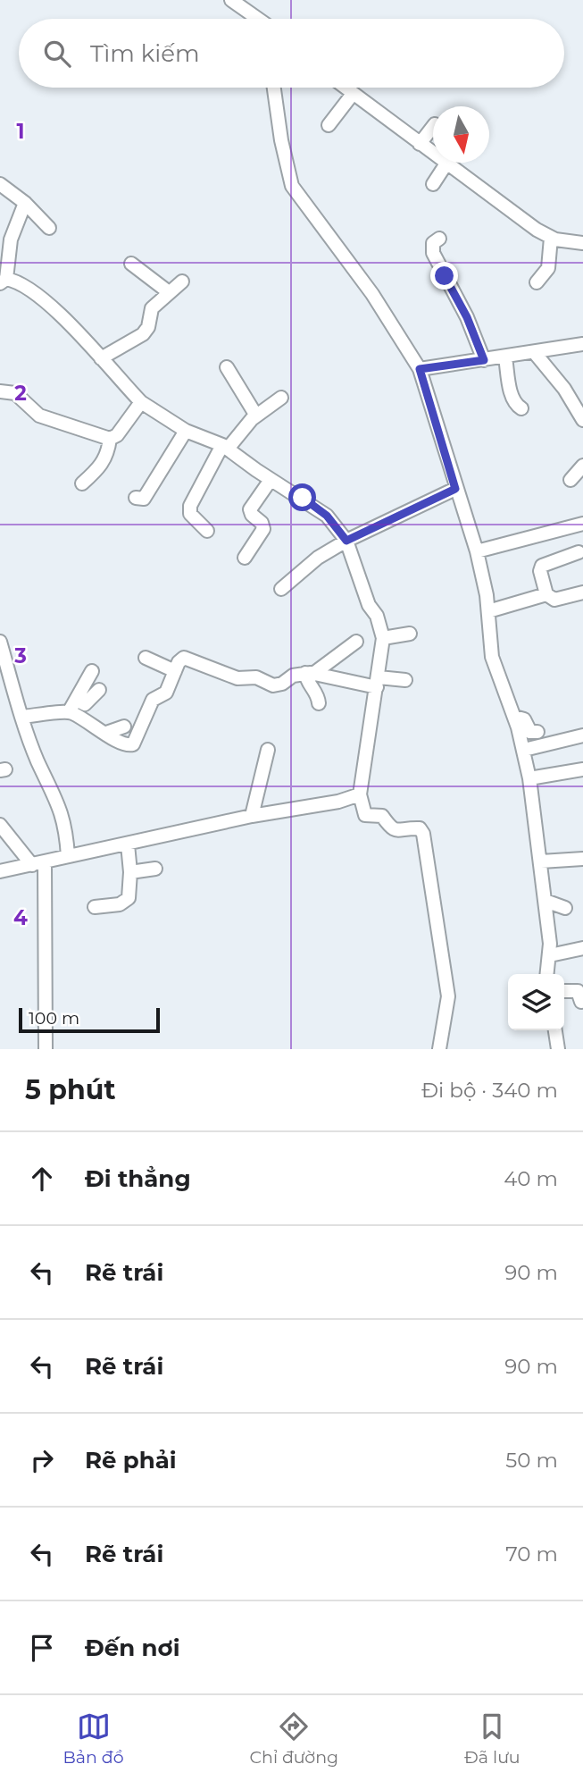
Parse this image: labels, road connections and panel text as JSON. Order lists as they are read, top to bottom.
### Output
{
  "scale_bar": "100 m",
  "north": "bottom",
  "page": {
    "search": "Tìm kiếm",
    "scale": "100 m",
    "heading": ["5 phút", "Đi bộ · 340 m"],
    "list": [
      ["Đi thẳng", "40 m"],
      ["Rẽ trái", "90 m"],
      ["Rẽ trái", "90 m"],
      ["Rẽ phải", "50 m"],
      ["Rẽ trái", "70 m"],
      "Đến nơi"
    ],
    "nav": ["Bản đồ", "Chỉ đường", "Đã lưu"]
  },
  "grid": {
    "rows": [
      "1",
      "2",
      "3",
      "4"
    ]
  }
}
